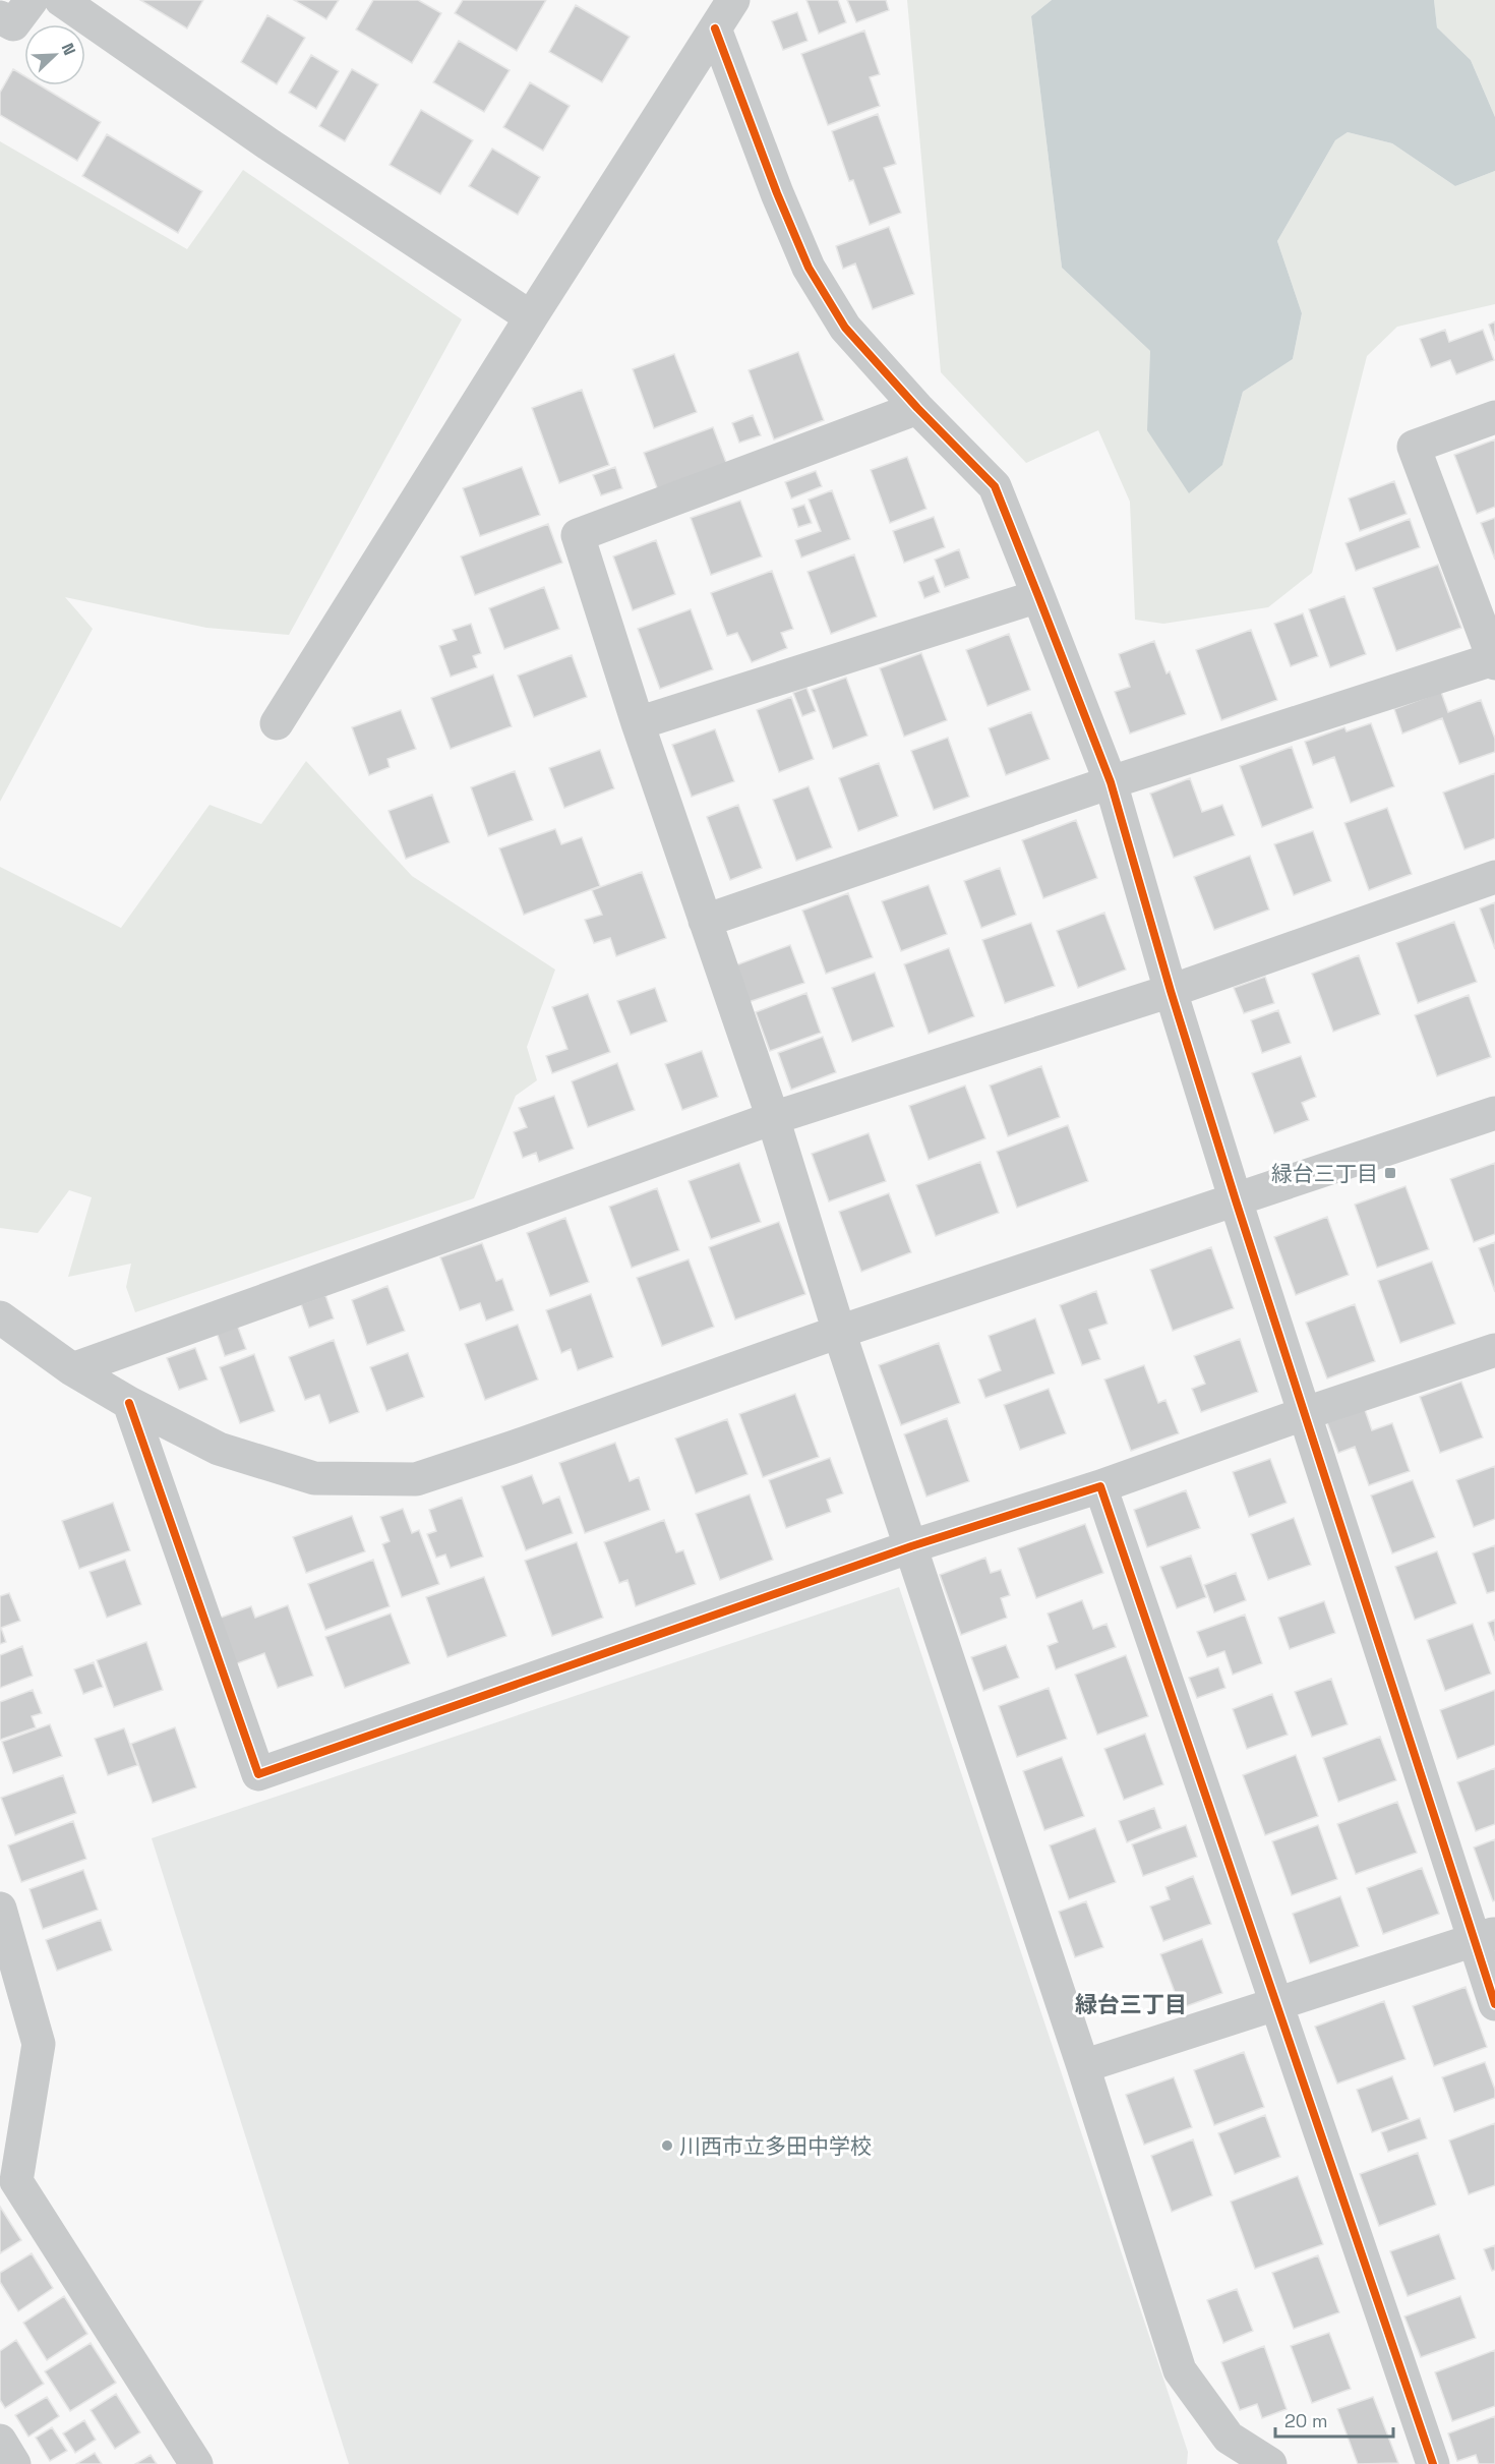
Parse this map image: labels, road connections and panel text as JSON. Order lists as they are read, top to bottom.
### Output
{
  "districts": ["緑台三丁目"],
  "places": {
    "transit": ["緑台三丁目"],
    "other": ["川西市立多田中学校"]
  },
  "scale_bar": "20 m",
  "north": "top right"
}
